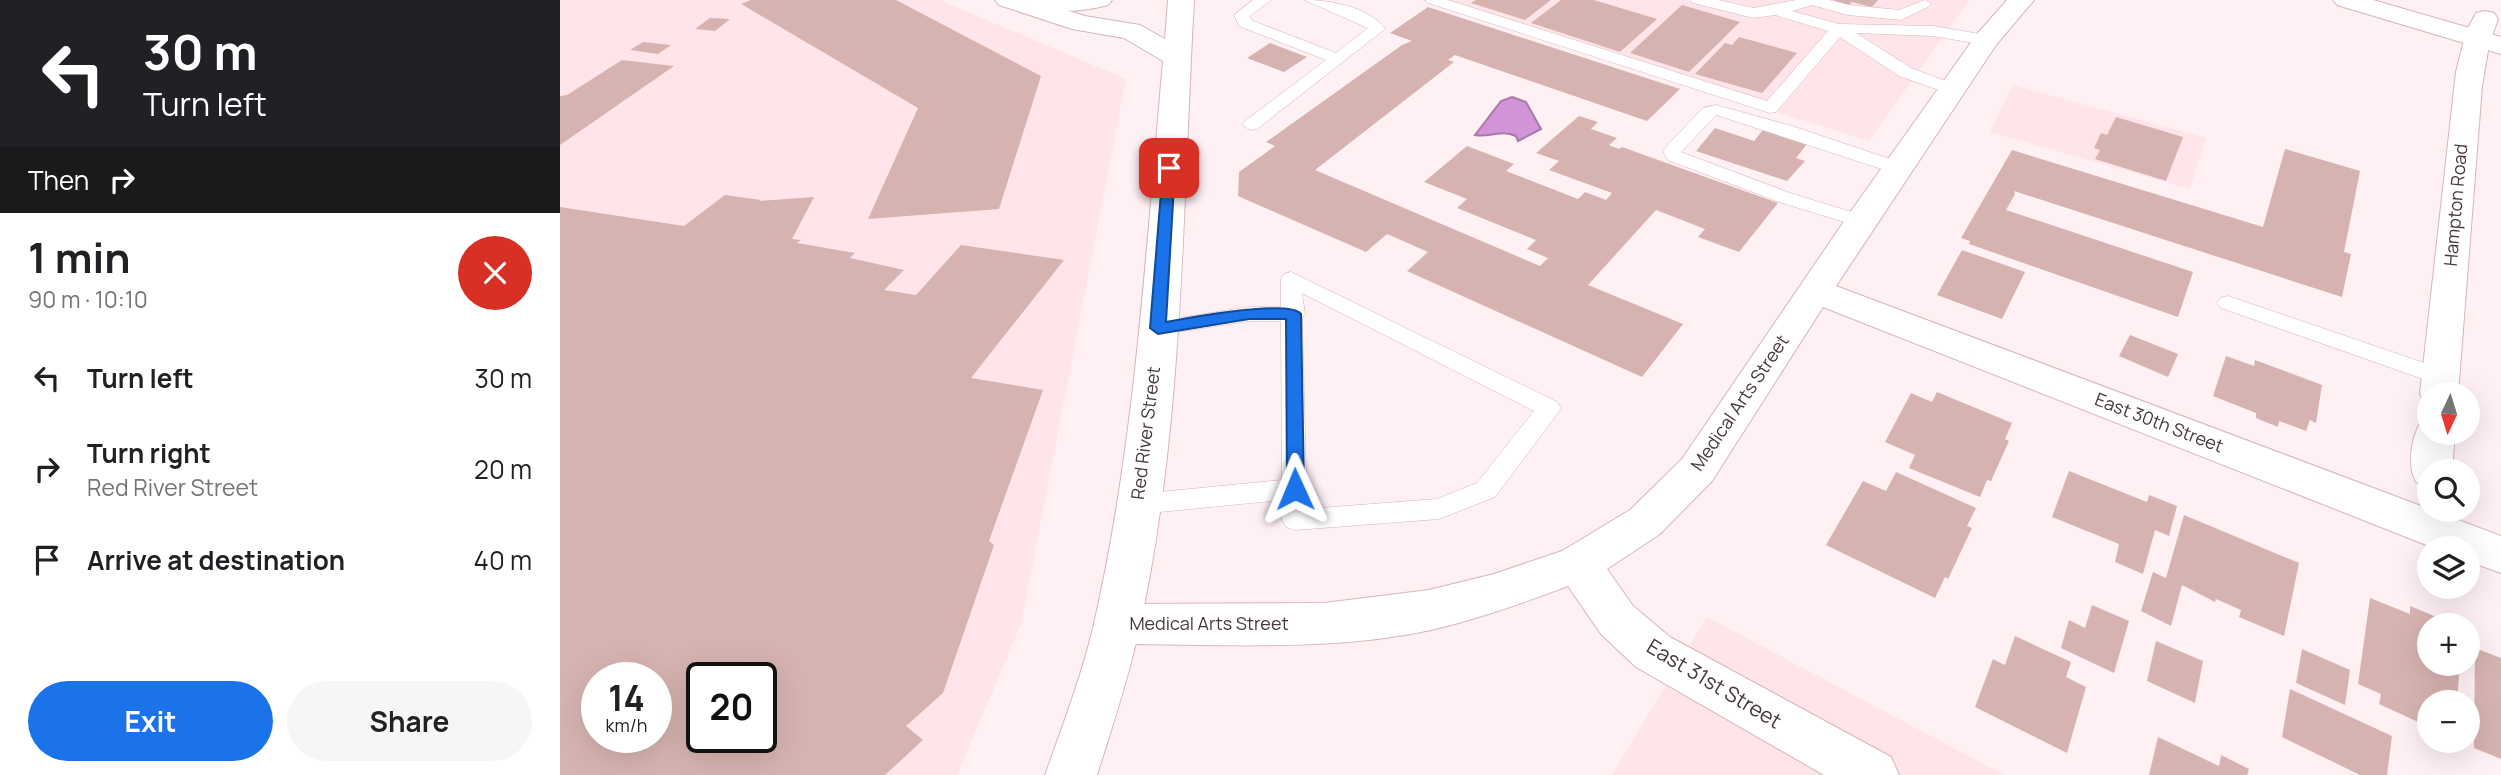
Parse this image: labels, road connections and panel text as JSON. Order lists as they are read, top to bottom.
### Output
{
  "streets": {
    "street": [
      "Hampton Road",
      "Medical Arts Street",
      "East 30th Street",
      "Red River Street",
      "East 31st Street"
    ]
  },
  "crossings": [
    ["Medical Arts Street", "East 30th Street"],
    ["Medical Arts Street", "Red River Street"],
    ["Medical Arts Street", "East 31st Street"]
  ],
  "north": "bottom",
  "page": {
    "turn": ["30 m", "Turn left"],
    "then": "Then",
    "heading": ["1 min", "90 m · 10:10"],
    "list": [
      {
        "name": "Turn left",
        "value": "30 m"
      },
      {
        "name": "Turn right",
        "note": "Red River Street",
        "value": "20 m"
      },
      {
        "name": "Arrive at destination",
        "value": "40 m"
      }
    ],
    "map_buttons": ["+", "−"],
    "speed": "14 km/h",
    "limit": "20",
    "buttons": ["Exit", "Share"]
  }
}
